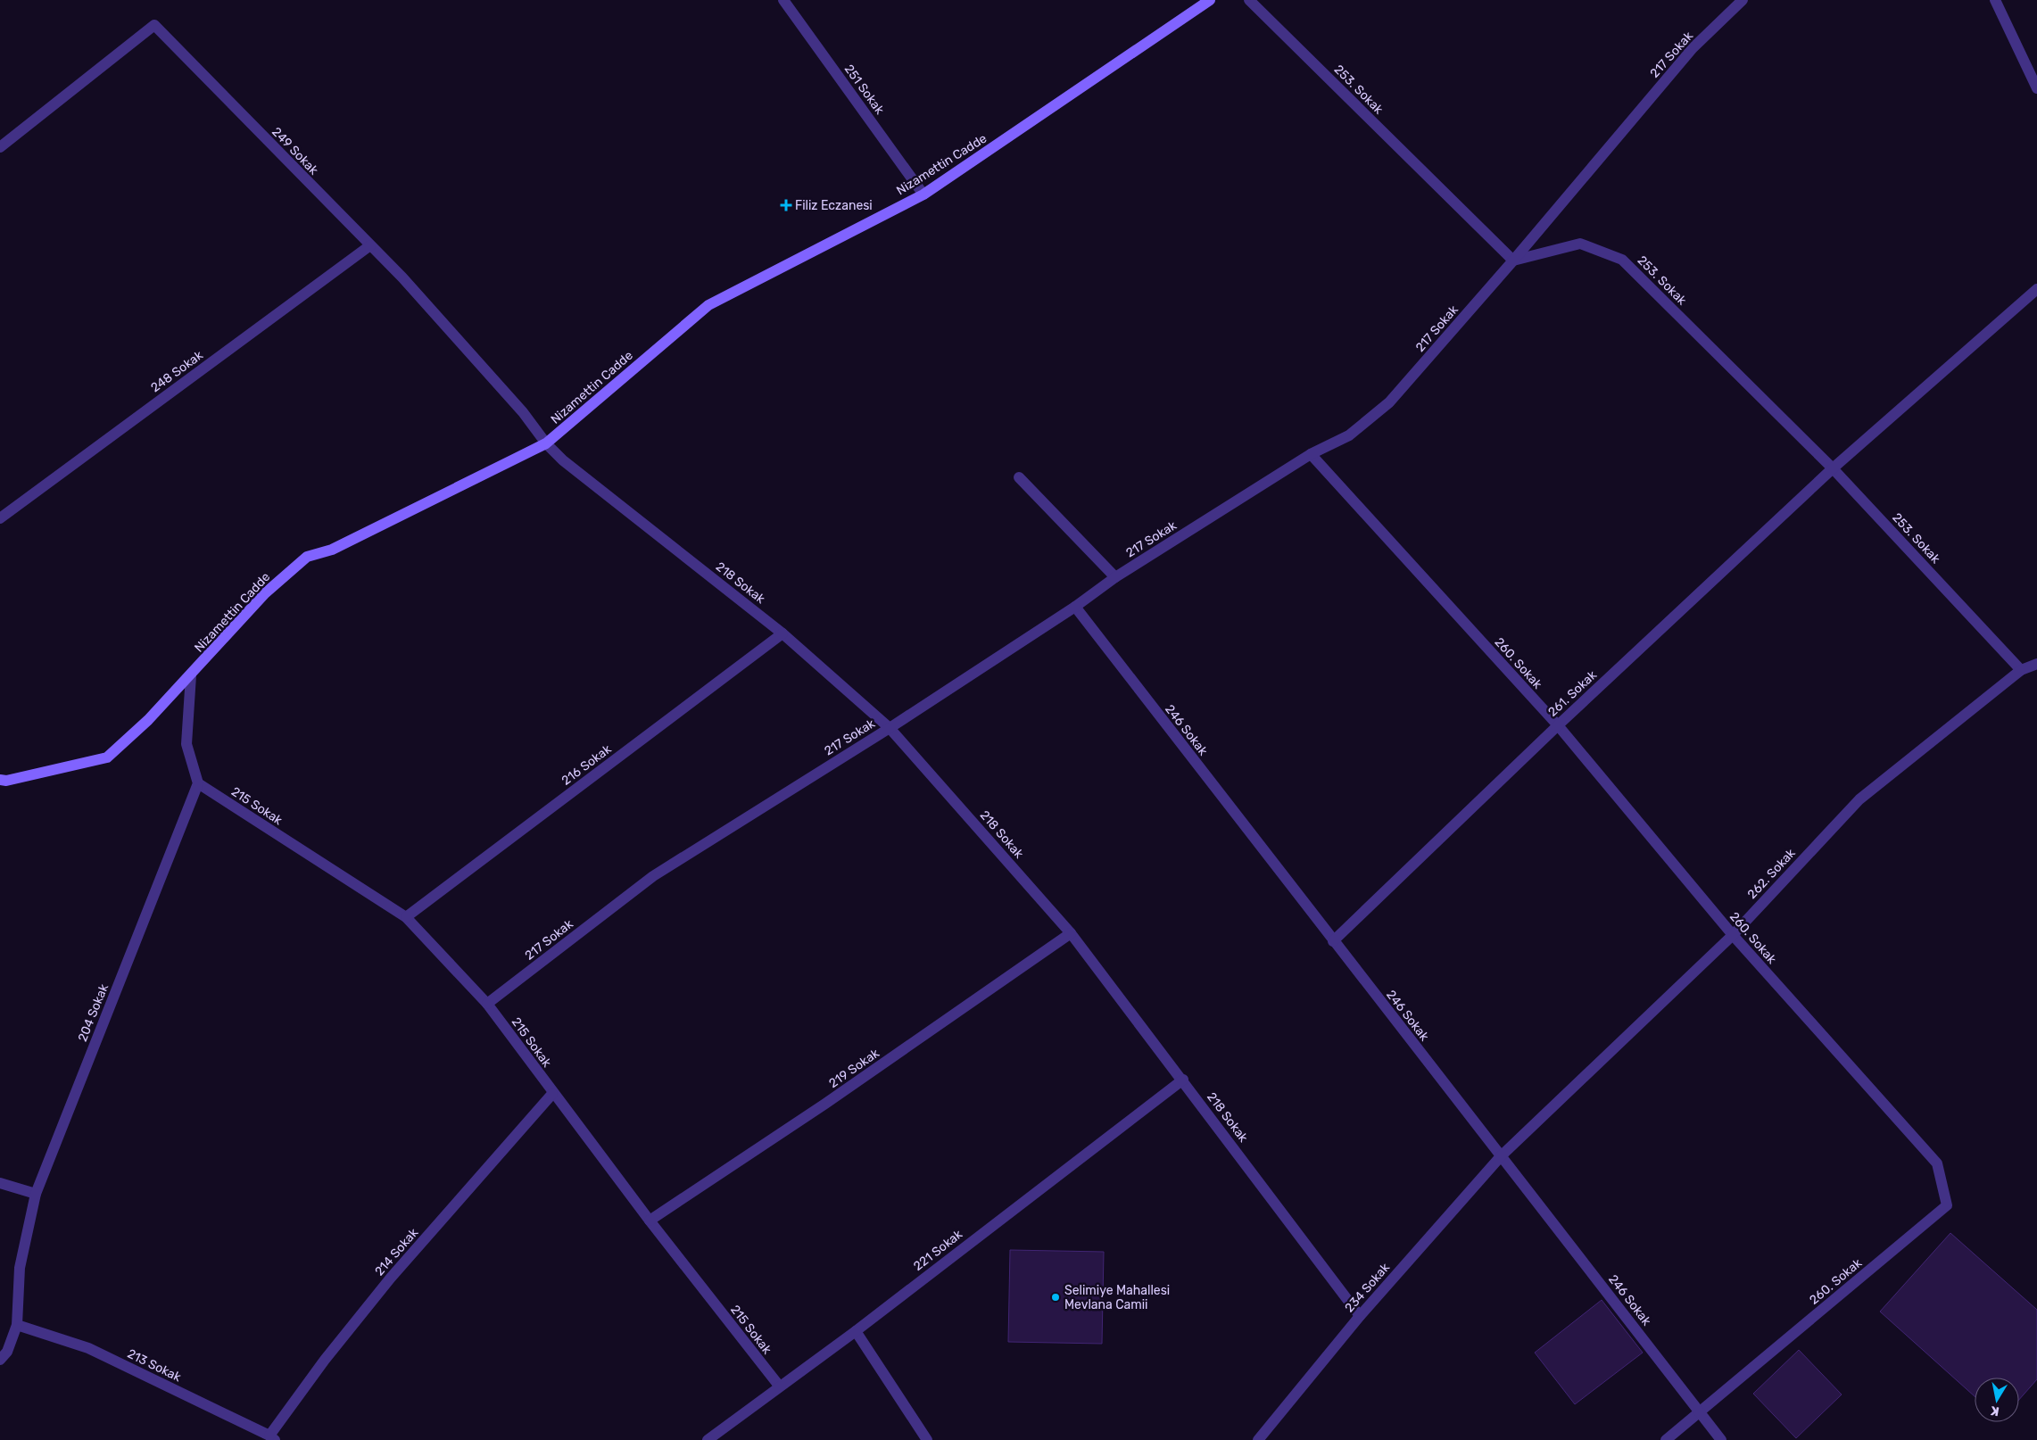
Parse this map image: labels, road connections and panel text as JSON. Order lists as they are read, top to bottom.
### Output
{
  "streets": {
    "street": [
      "217 Sokak",
      "251 Sokak",
      "253. Sokak",
      "249 Sokak",
      "Nizamettin Cadde",
      "248 Sokak",
      "218 Sokak",
      "260. Sokak",
      "261. Sokak",
      "246 Sokak",
      "216 Sokak",
      "215 Sokak",
      "262. Sokak",
      "204 Sokak",
      "219 Sokak",
      "221 Sokak",
      "214 Sokak",
      "234 Sokak",
      "213 Sokak"
    ]
  },
  "crossings": [
    ["217 Sokak", "253. Sokak"],
    ["217 Sokak", "218 Sokak"],
    ["217 Sokak", "260. Sokak"],
    ["217 Sokak", "246 Sokak"],
    ["217 Sokak", "215 Sokak"],
    ["251 Sokak", "Nizamettin Cadde"],
    ["253. Sokak", "261. Sokak"],
    ["253. Sokak", "262. Sokak"],
    ["249 Sokak", "Nizamettin Cadde"],
    ["249 Sokak", "248 Sokak"],
    ["249 Sokak", "218 Sokak"],
    ["Nizamettin Cadde", "218 Sokak"],
    ["218 Sokak", "216 Sokak"],
    ["218 Sokak", "219 Sokak"],
    ["218 Sokak", "221 Sokak"],
    ["218 Sokak", "234 Sokak"],
    ["260. Sokak", "261. Sokak"],
    ["260. Sokak", "246 Sokak"],
    ["260. Sokak", "262. Sokak"],
    ["261. Sokak", "246 Sokak"],
    ["246 Sokak", "262. Sokak"],
    ["246 Sokak", "234 Sokak"],
    ["216 Sokak", "215 Sokak"],
    ["215 Sokak", "204 Sokak"],
    ["215 Sokak", "219 Sokak"],
    ["215 Sokak", "221 Sokak"],
    ["215 Sokak", "214 Sokak"],
    ["262. Sokak", "234 Sokak"],
    ["204 Sokak", "213 Sokak"],
    ["214 Sokak", "213 Sokak"]
  ],
  "places": {
    "health": ["Filiz Eczanesi"],
    "other": ["Selimiye Mahallesi Mevlana Camii"]
  },
  "north": "bottom"
}
